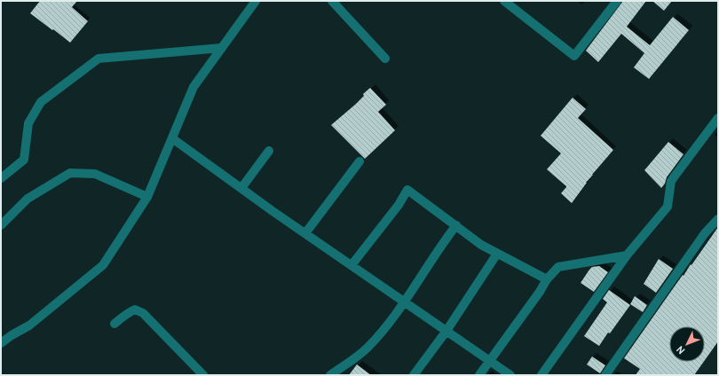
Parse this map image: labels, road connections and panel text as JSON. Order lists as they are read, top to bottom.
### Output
{
  "north": "bottom left"
}
